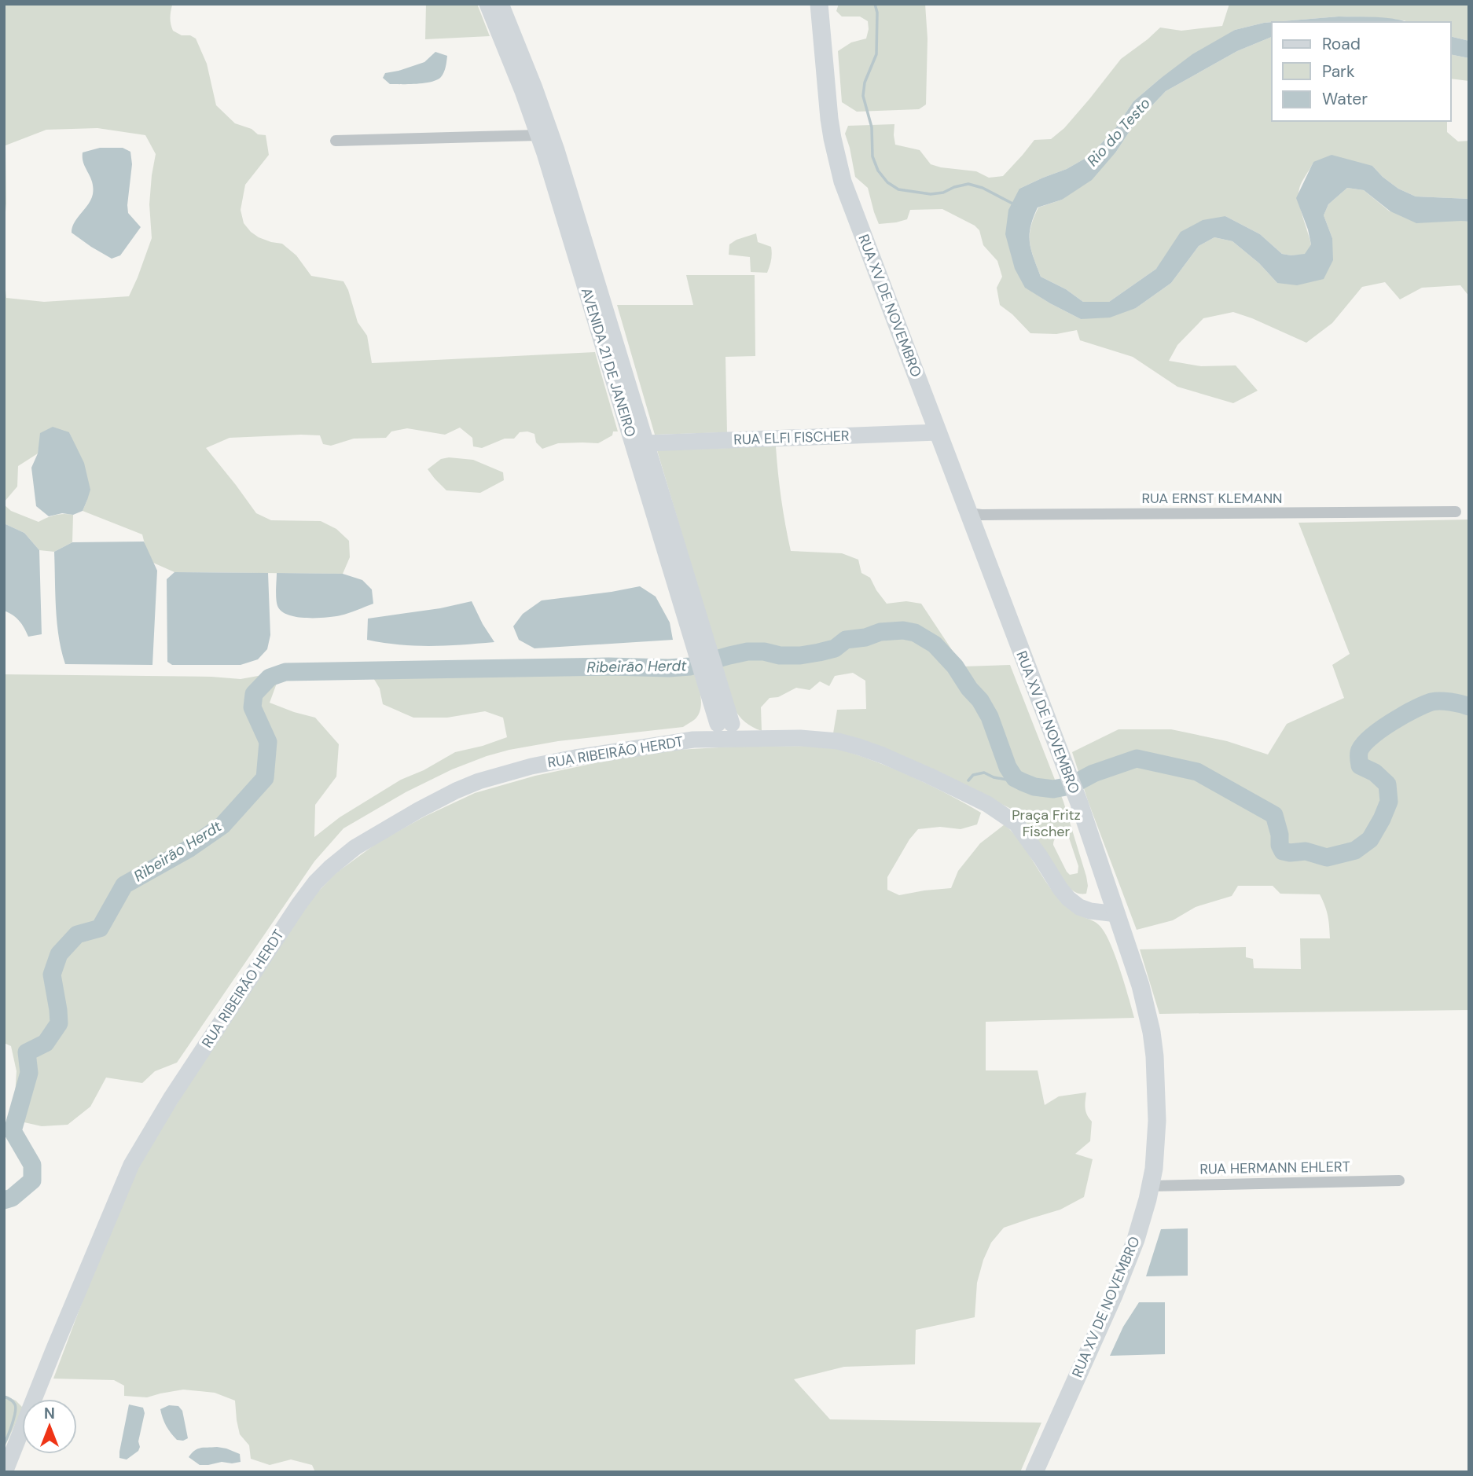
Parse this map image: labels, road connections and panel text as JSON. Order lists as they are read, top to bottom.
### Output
{
  "streets": {
    "main road": [
      "RUA XV DE NOVEMBRO",
      "AVENIDA 21 DE JANEIRO",
      "RUA ELFI FISCHER",
      "RUA RIBEIRÃO HERDT"
    ],
    "street": ["RUA ERNST KLEMANN", "RUA HERMANN EHLERT"]
  },
  "crossings": [
    ["RUA XV DE NOVEMBRO", "RUA ELFI FISCHER"],
    ["RUA XV DE NOVEMBRO", "RUA ERNST KLEMANN"],
    ["RUA XV DE NOVEMBRO", "RUA RIBEIRÃO HERDT"],
    ["RUA XV DE NOVEMBRO", "RUA HERMANN EHLERT"],
    ["AVENIDA 21 DE JANEIRO", "RUA ELFI FISCHER"],
    ["AVENIDA 21 DE JANEIRO", "RUA RIBEIRÃO HERDT"]
  ],
  "water": ["Rio do Testo", "Ribeirão Herdt"],
  "parks": ["Praça Fritz Fischer"],
  "legend": ["Road", "Park", "Water"],
  "north": "top"
}
